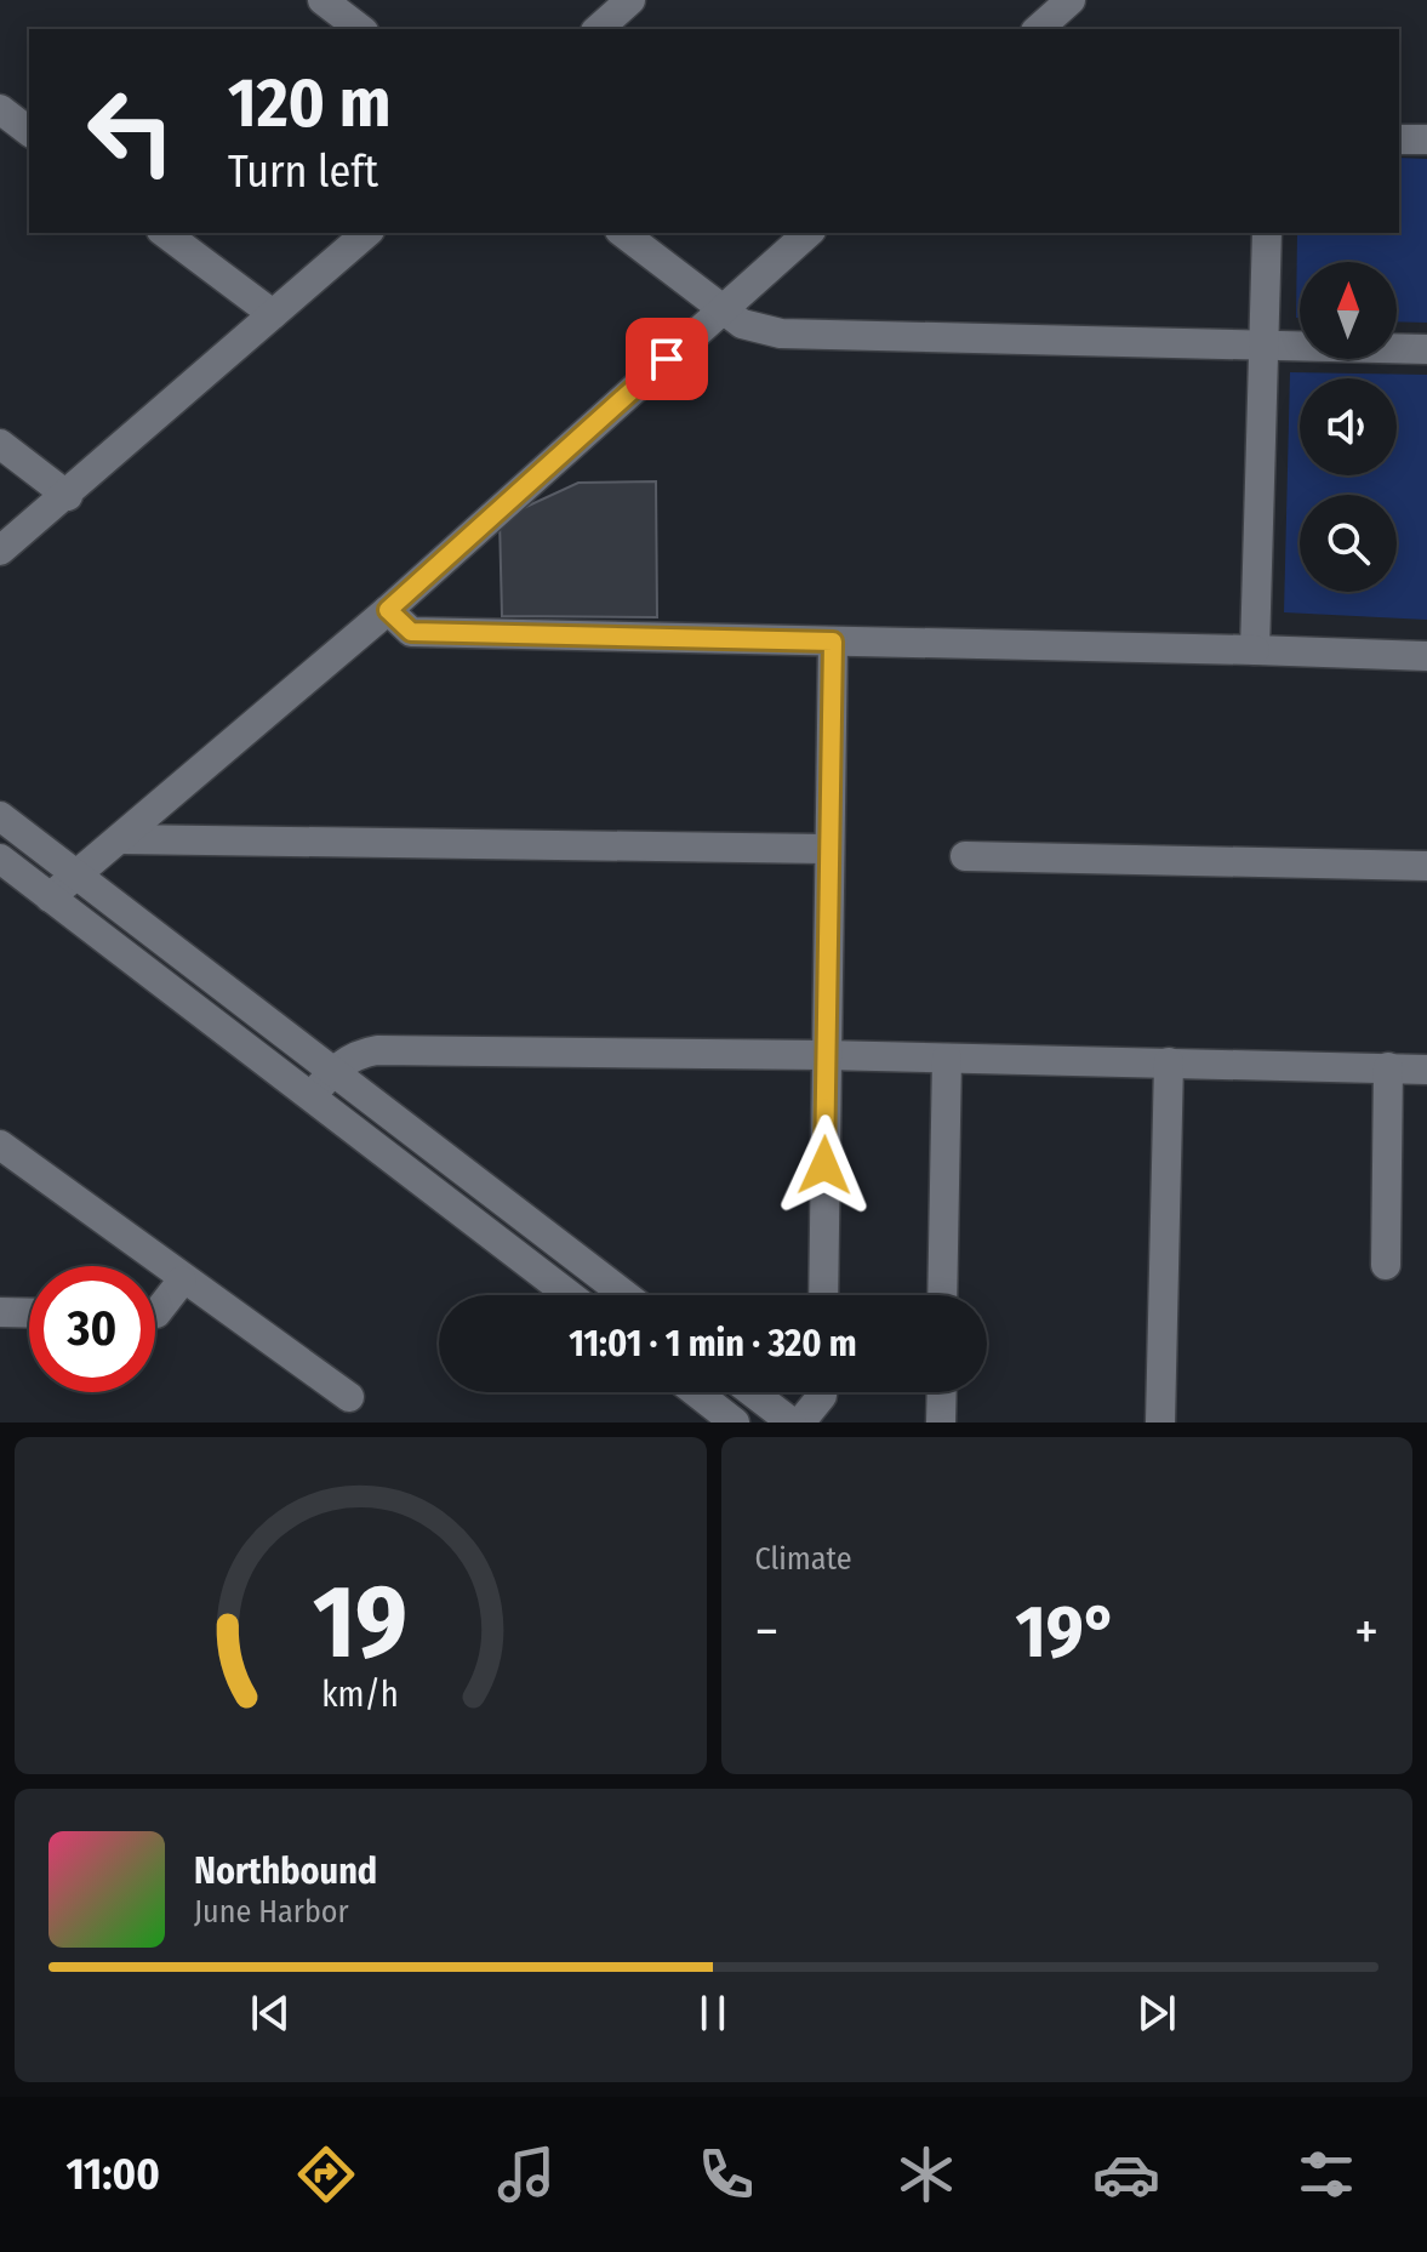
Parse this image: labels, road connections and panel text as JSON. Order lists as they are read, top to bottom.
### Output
{
  "north": "top",
  "page": {
    "turn": ["120 m", "Turn left"],
    "limit": "30",
    "trip": "11:01 · 1 min · 320 m",
    "tile": "Climate",
    "heat": ["−", "19°", "+"],
    "song": ["Northbound", "June Harbor"],
    "tabs": "11:00",
    "gauge": ["19", "km/h"]
  }
}
